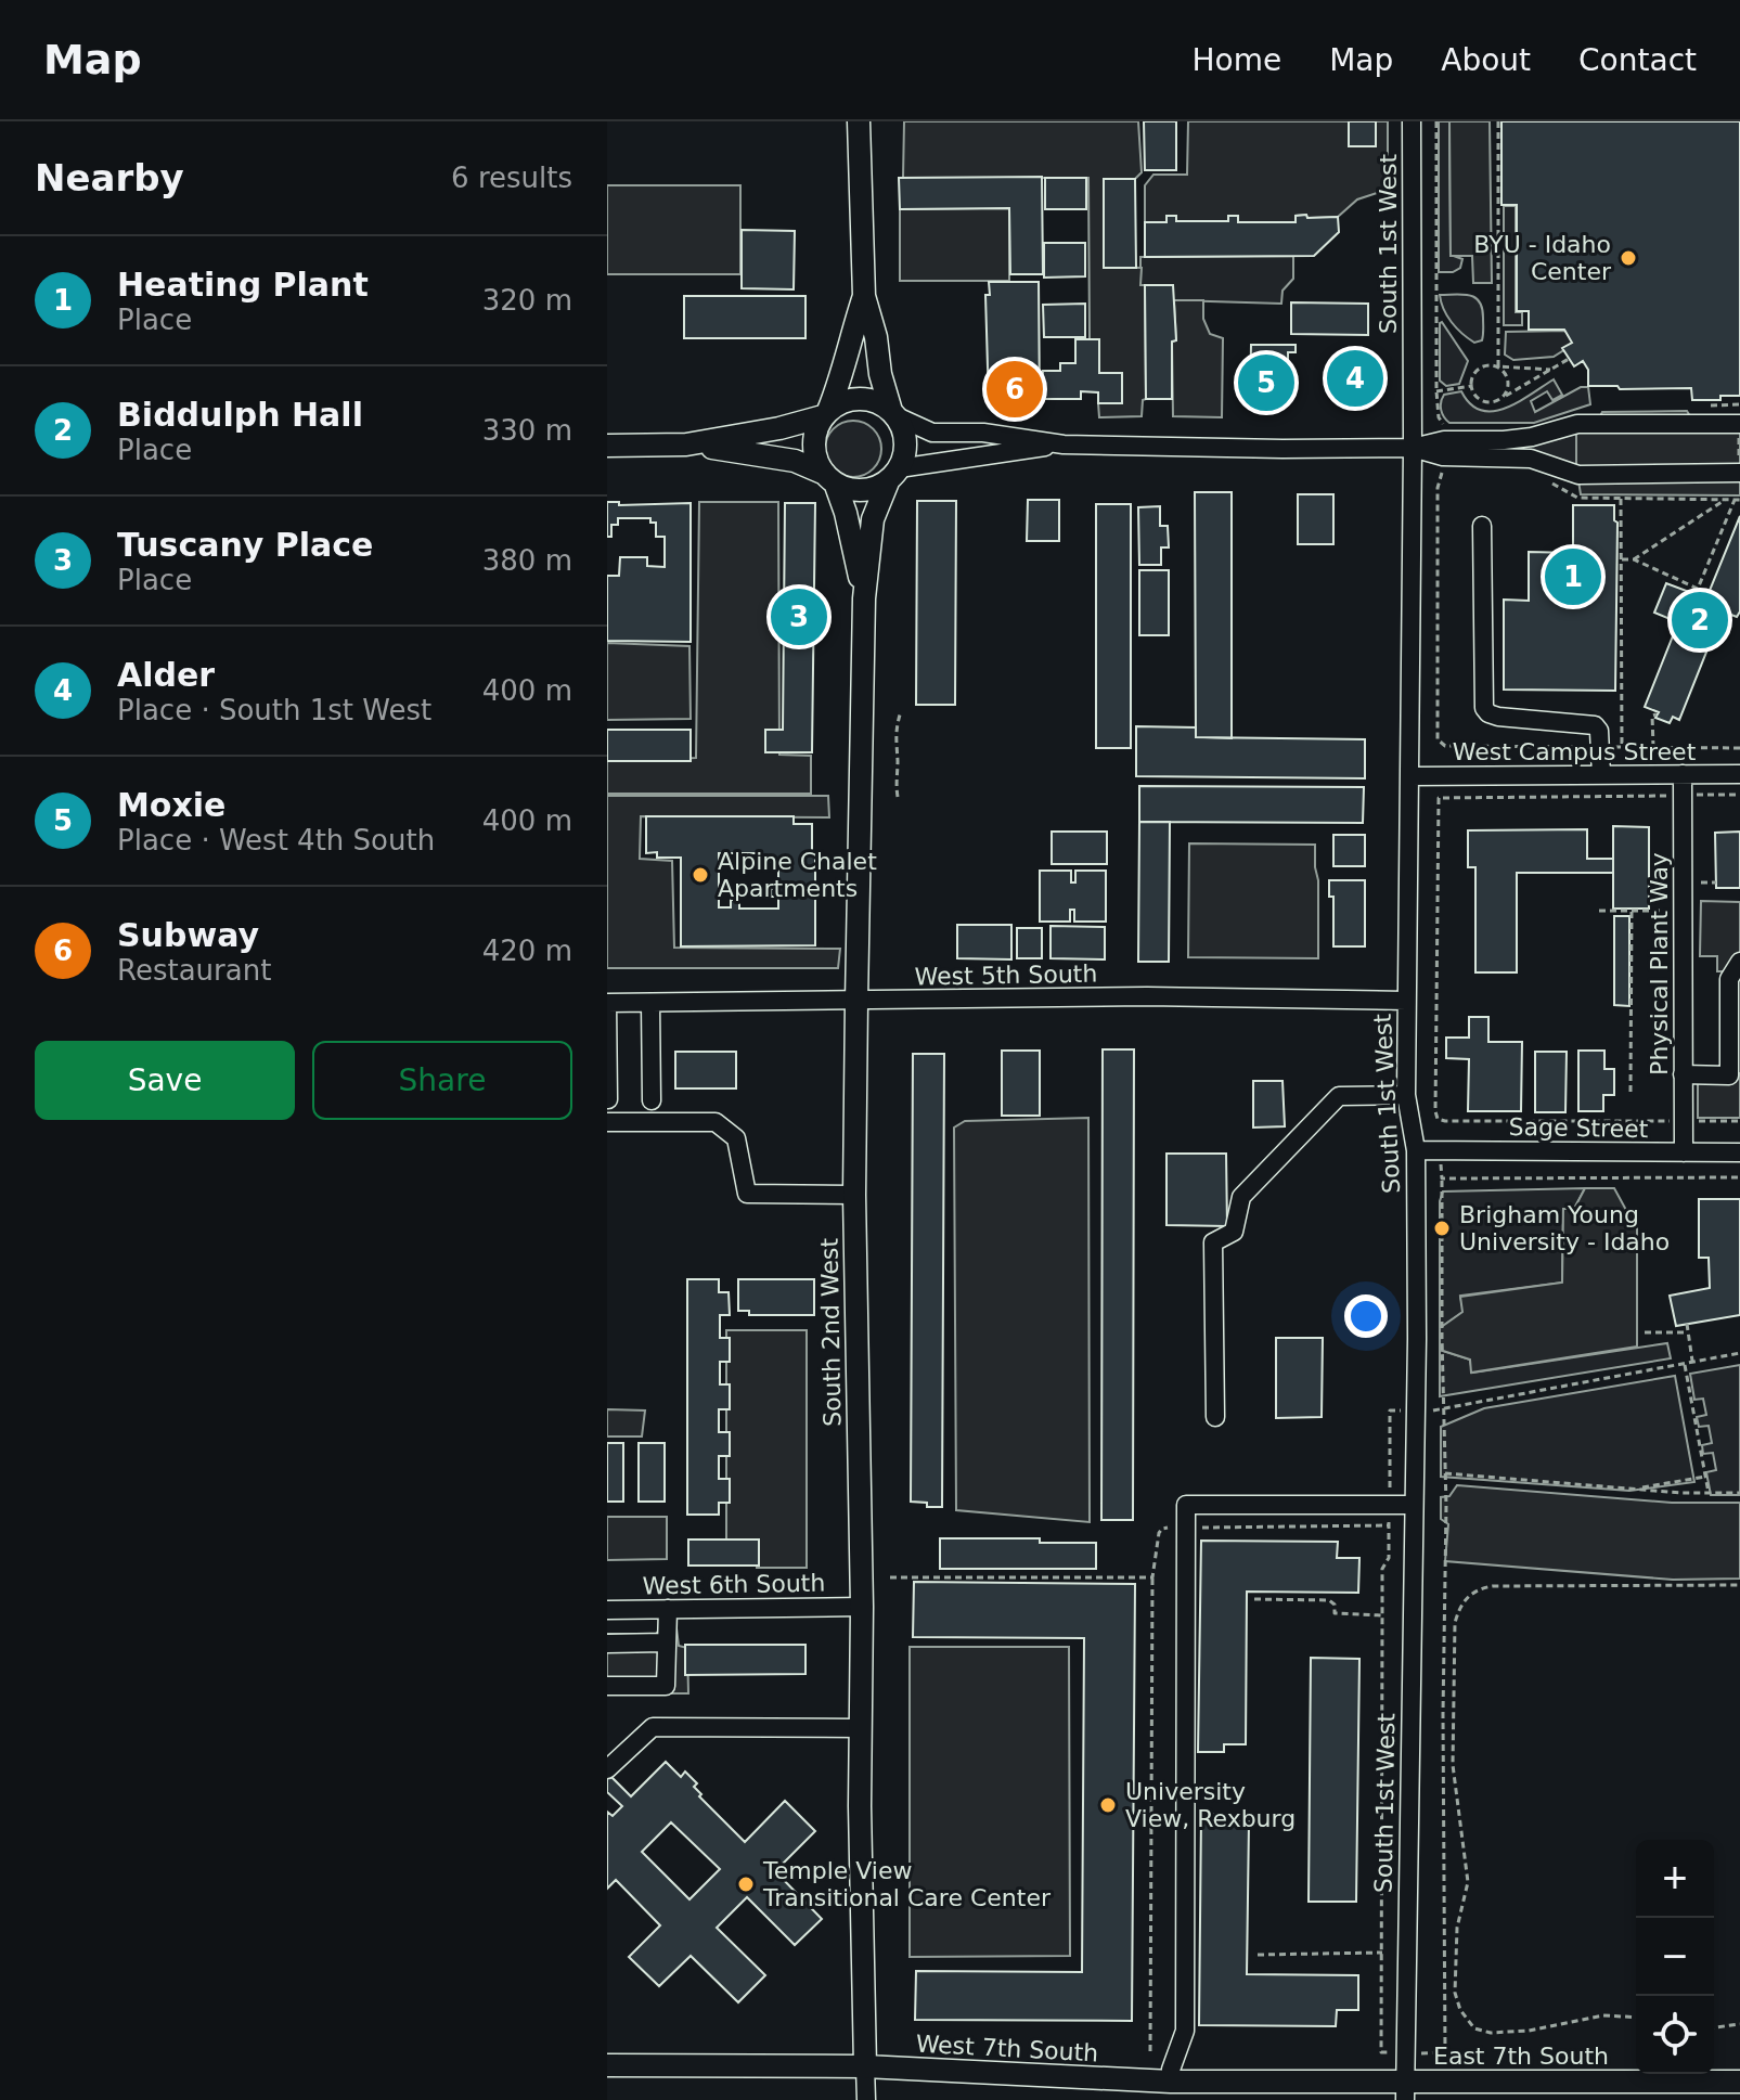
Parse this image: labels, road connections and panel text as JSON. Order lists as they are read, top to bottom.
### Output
{
  "streets": {
    "main road": ["South 2nd West", "West 7th South", "East 7th South"],
    "street": [
      "South 1st West",
      "West Campus Street",
      "Physical Plant Way",
      "West 5th South",
      "Sage Street",
      "West 6th South"
    ]
  },
  "crossings": [
    ["South 1st West", "West Campus Street"],
    ["South 1st West", "West 5th South"],
    ["South 1st West", "Sage Street"],
    ["South 1st West", "West 7th South"],
    ["South 1st West", "East 7th South"],
    ["West Campus Street", "Physical Plant Way"],
    ["Physical Plant Way", "Sage Street"],
    ["West 5th South", "South 2nd West"],
    ["South 2nd West", "West 6th South"],
    ["South 2nd West", "West 7th South"],
    ["West 7th South", "East 7th South"]
  ],
  "places": [
    "BYU - Idaho Center",
    "Alpine Chalet Apartments",
    "Brigham Young University - Idaho",
    "University View, Rexburg",
    "Temple View Transitional Care Center"
  ],
  "page": {
    "header": "Map",
    "nav": [
      "Home",
      "Map",
      "About",
      "Contact"
    ],
    "heading": ["Nearby", "6 results"],
    "list": [
      {
        "mark": "1",
        "name": "Heating Plant",
        "note": "Place",
        "value": "320 m"
      },
      {
        "mark": "2",
        "name": "Biddulph Hall",
        "note": "Place",
        "value": "330 m"
      },
      {
        "mark": "3",
        "name": "Tuscany Place",
        "note": "Place",
        "value": "380 m"
      },
      {
        "mark": "4",
        "name": "Alder",
        "note": "Place · South 1st West",
        "value": "400 m"
      },
      {
        "mark": "5",
        "name": "Moxie",
        "note": "Place · West 4th South",
        "value": "400 m"
      },
      {
        "mark": "6",
        "name": "Subway",
        "note": "Restaurant",
        "value": "420 m"
      }
    ],
    "pins": [
      "4",
      "5",
      "6",
      "1",
      "3",
      "2"
    ],
    "buttons": ["Save", "Share"],
    "map_buttons": ["+", "−"]
  }
}
